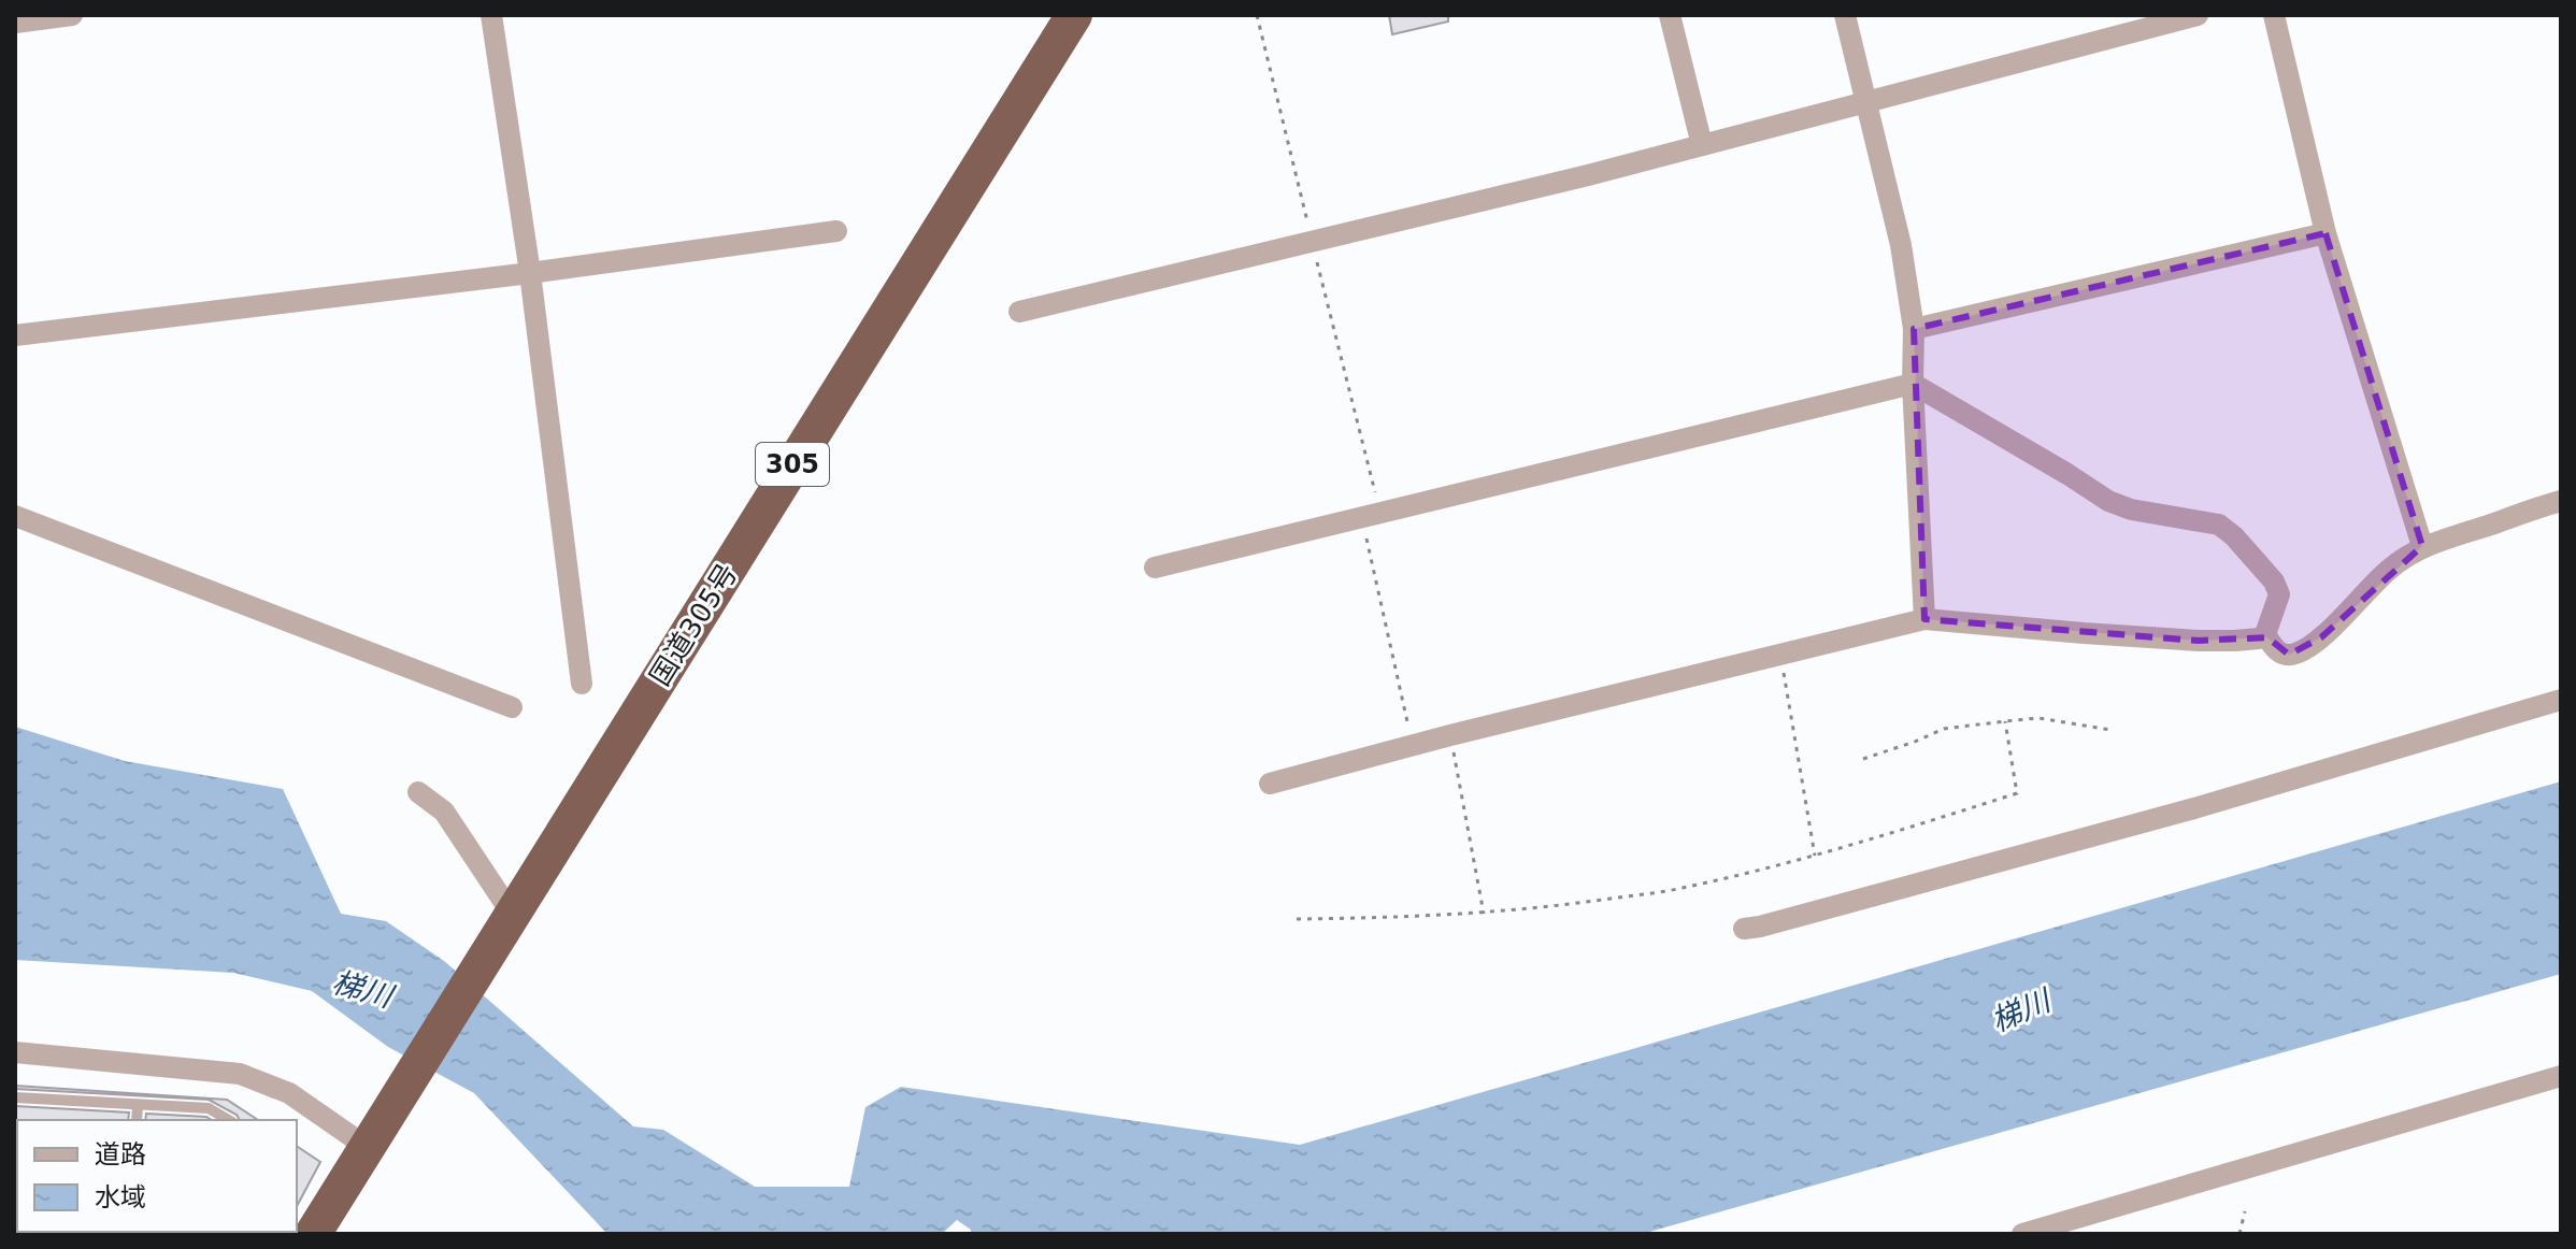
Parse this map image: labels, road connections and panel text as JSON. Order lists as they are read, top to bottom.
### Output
{
  "streets": {
    "highway": ["305", "国道305号"]
  },
  "water": ["梯川"],
  "legend": ["道路", "水域"]
}
